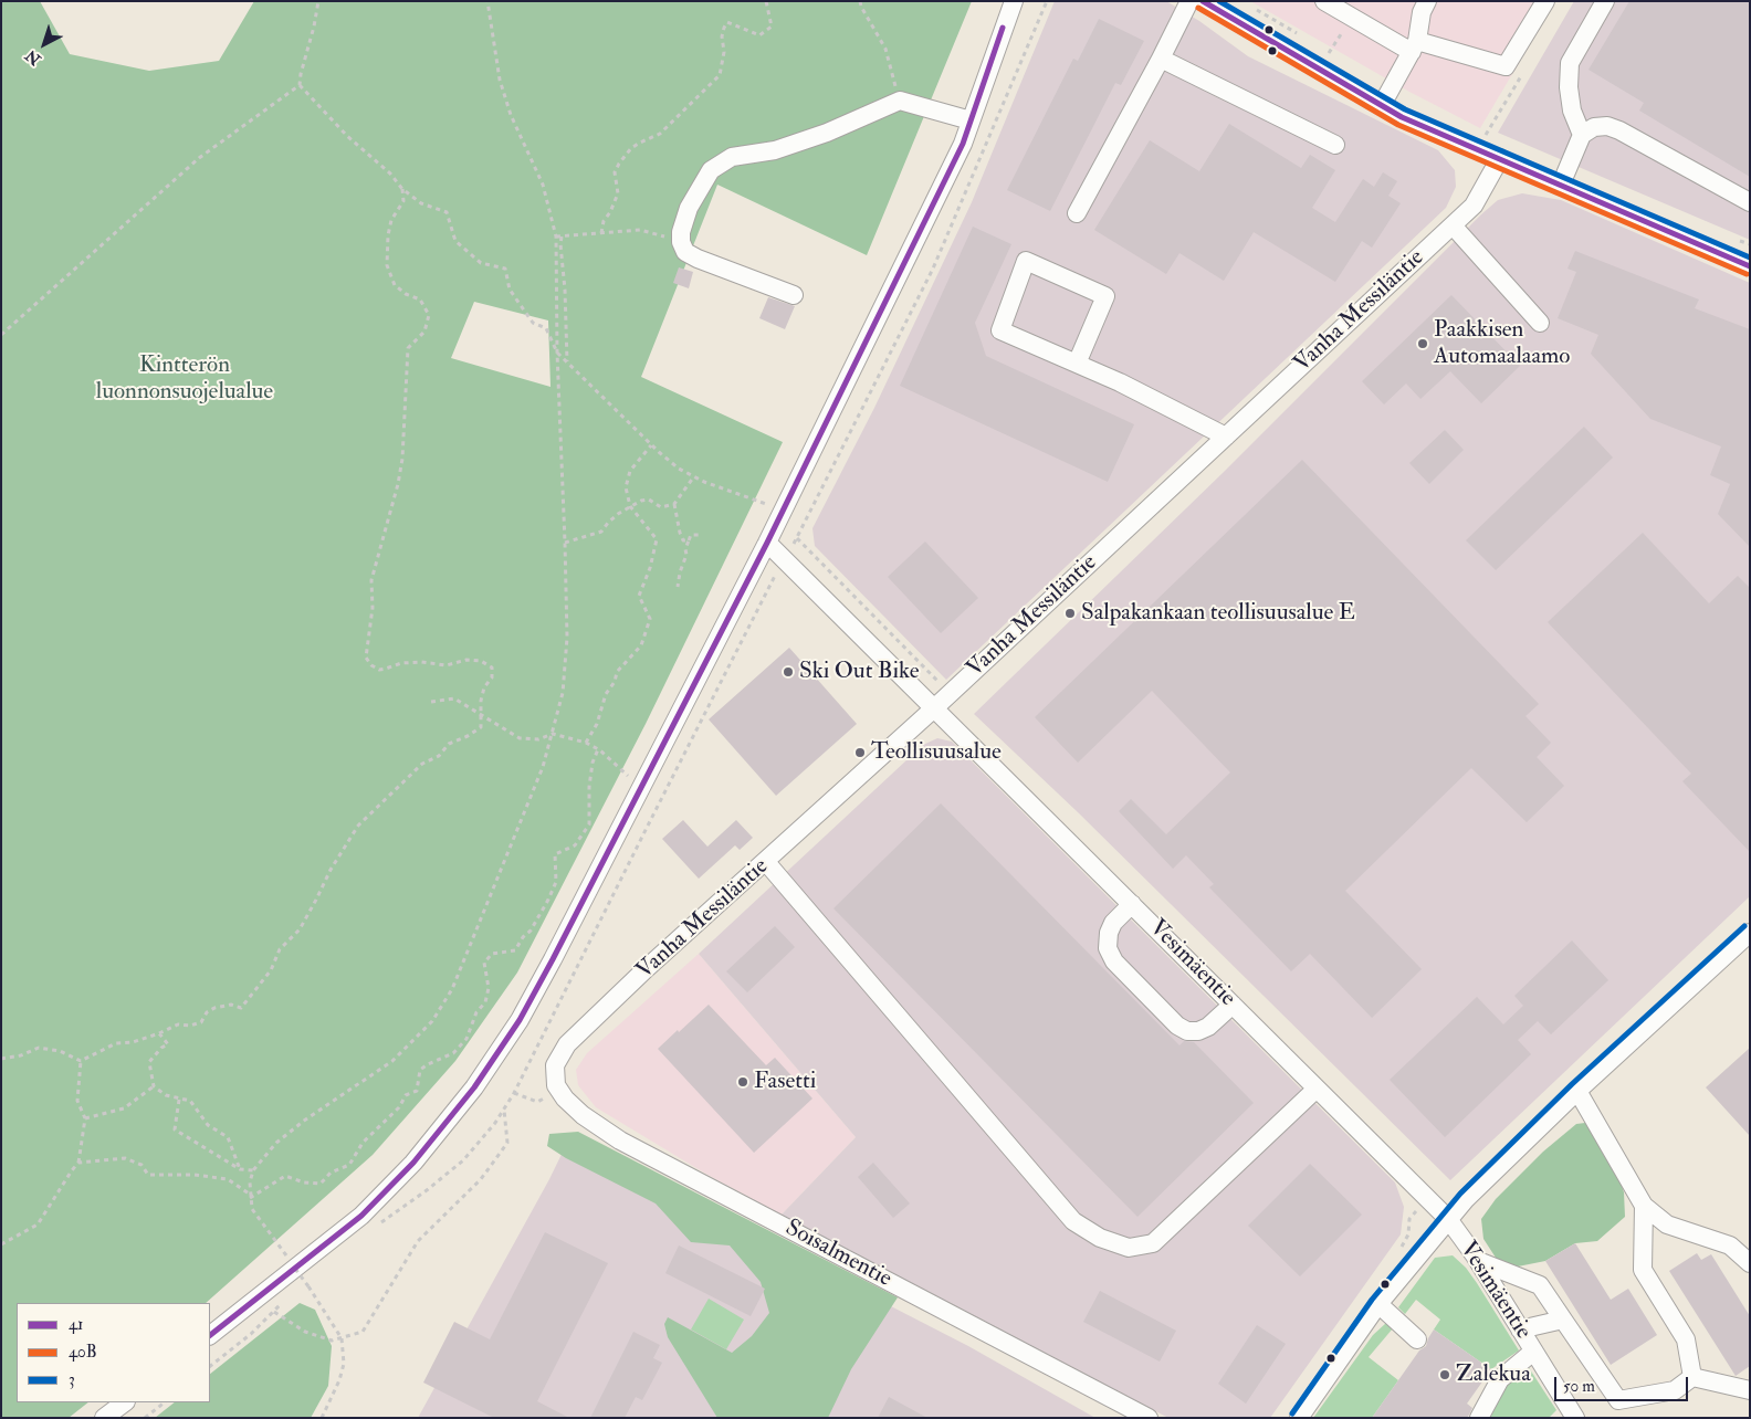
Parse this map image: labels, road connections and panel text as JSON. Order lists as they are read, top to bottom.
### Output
{
  "streets": {
    "street": ["Vanha Messiläntie", "Vesimäentie", "Soisalmentie"]
  },
  "crossings": [
    ["Vanha Messiläntie", "Vesimäentie"],
    ["Vanha Messiläntie", "Soisalmentie"]
  ],
  "parks": ["Kintterön luonnonsuojelualue"],
  "places": [
    "Paakkisen Automaalaamo",
    "Salpakankaan teollisuusalue E",
    "Ski Out Bike",
    "Teollisuusalue",
    "Fasetti",
    "Zalekua"
  ],
  "lines": ["transit line 41", "transit line 3", "transit line 40B"],
  "legend": ["41", "40B", "3"],
  "scale_bar": "50 m",
  "north": "bottom left"
}
